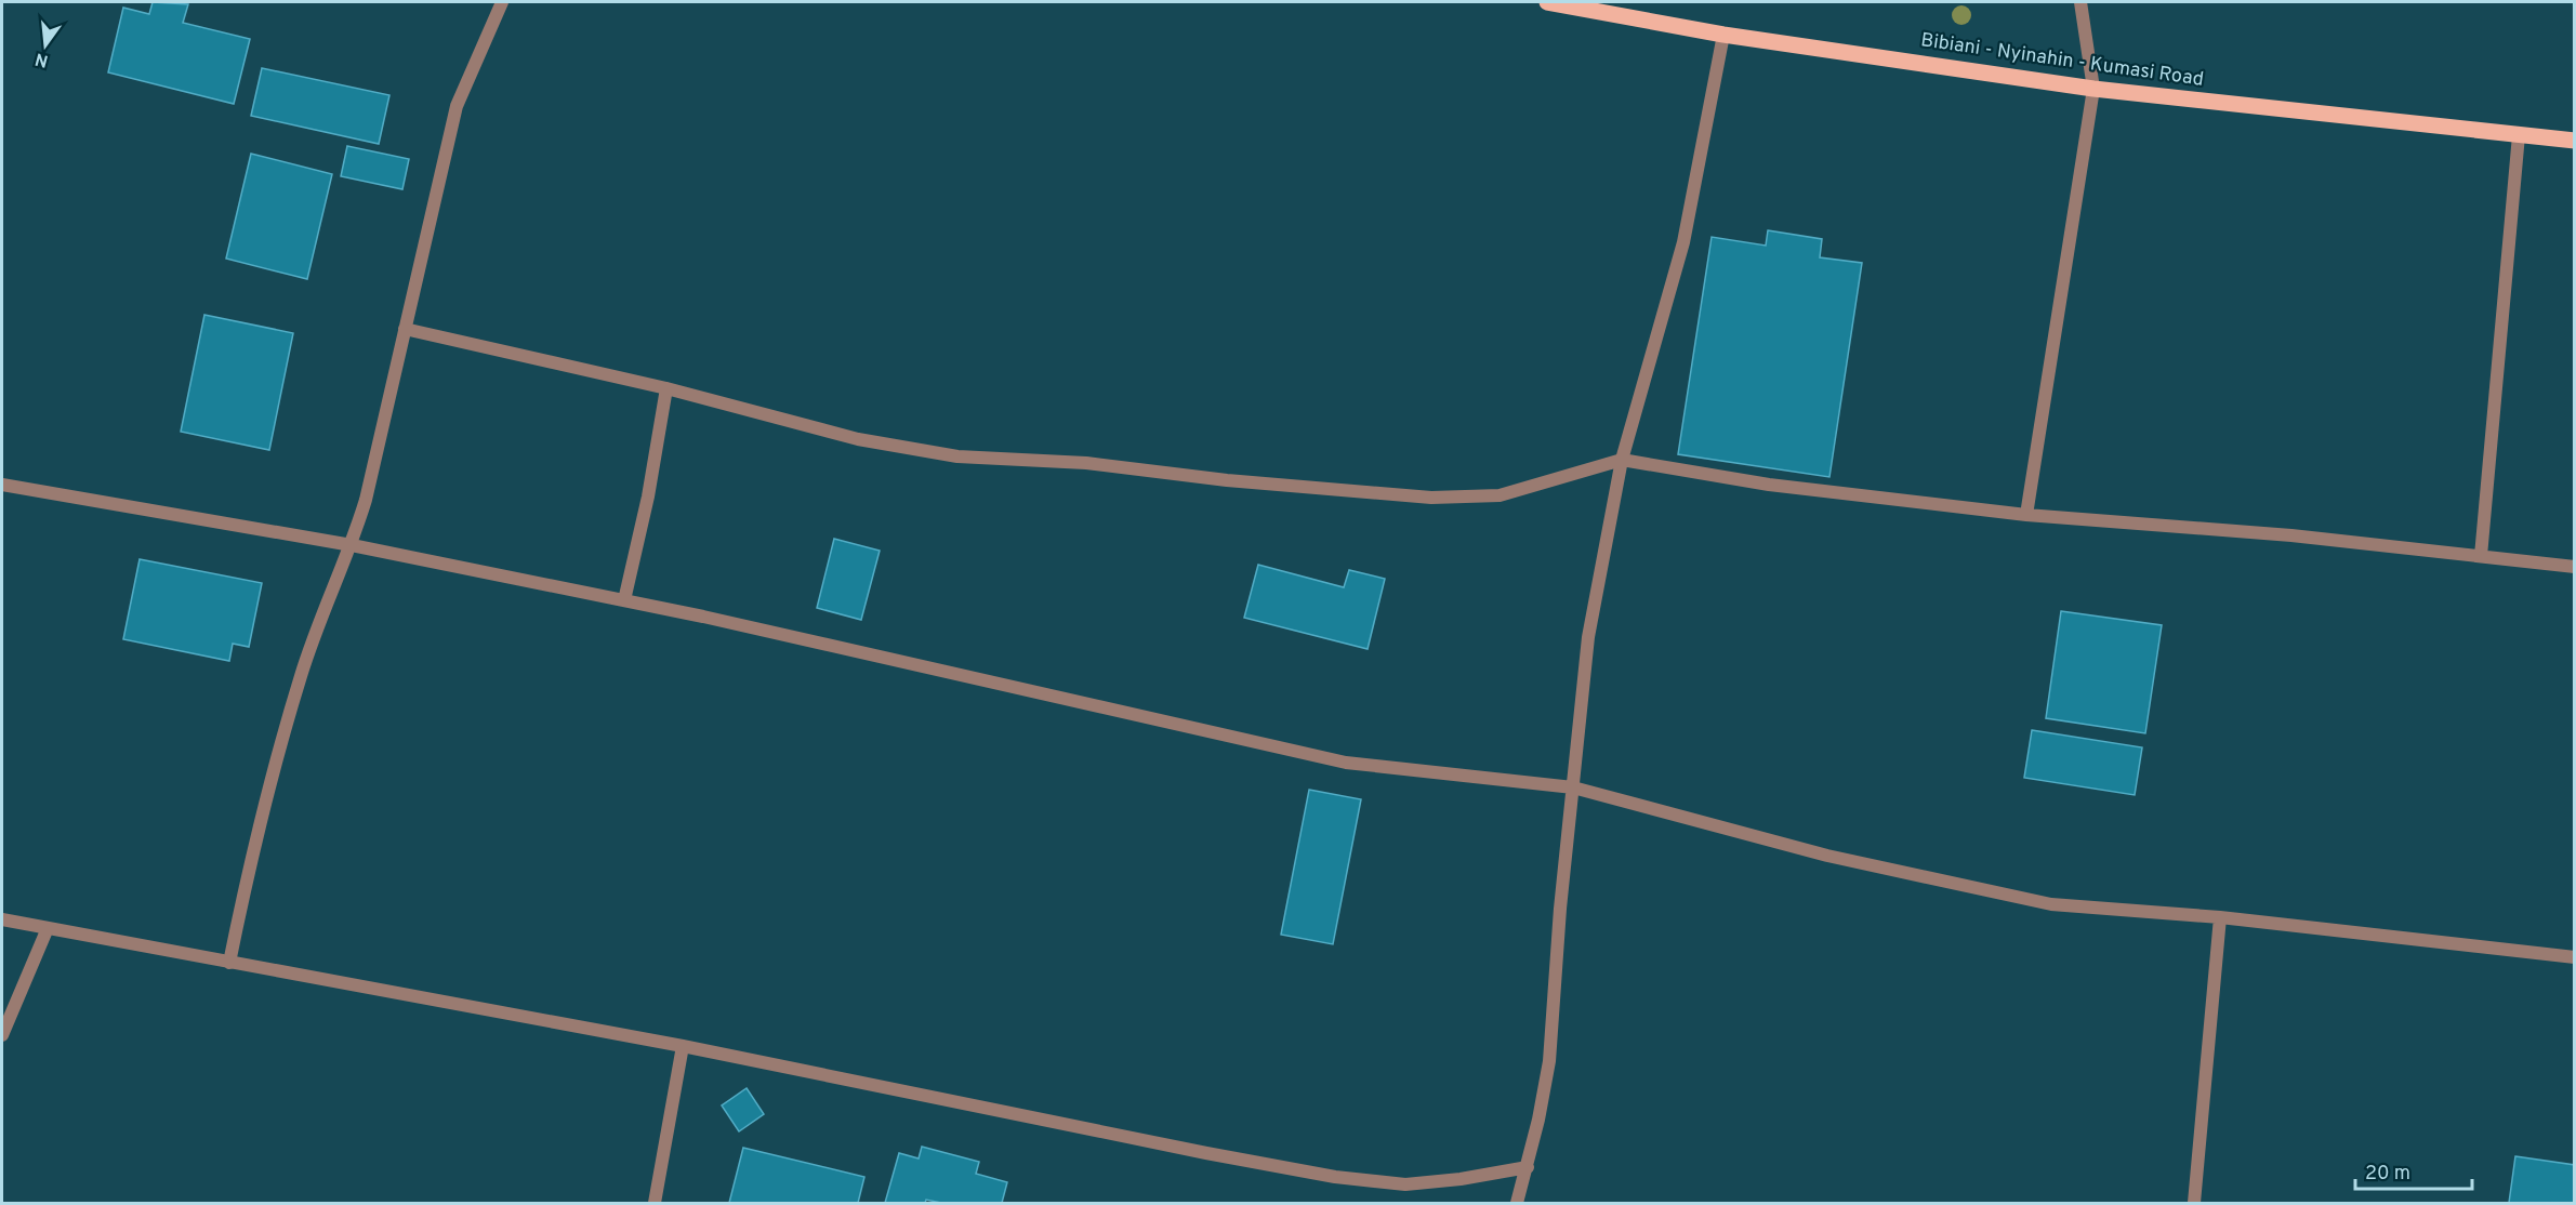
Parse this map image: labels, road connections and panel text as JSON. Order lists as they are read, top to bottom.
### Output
{
  "streets": {
    "main road": ["Bibiani - Nyinahin - Kumasi Road"]
  },
  "scale_bar": "20 m",
  "north": "bottom"
}
